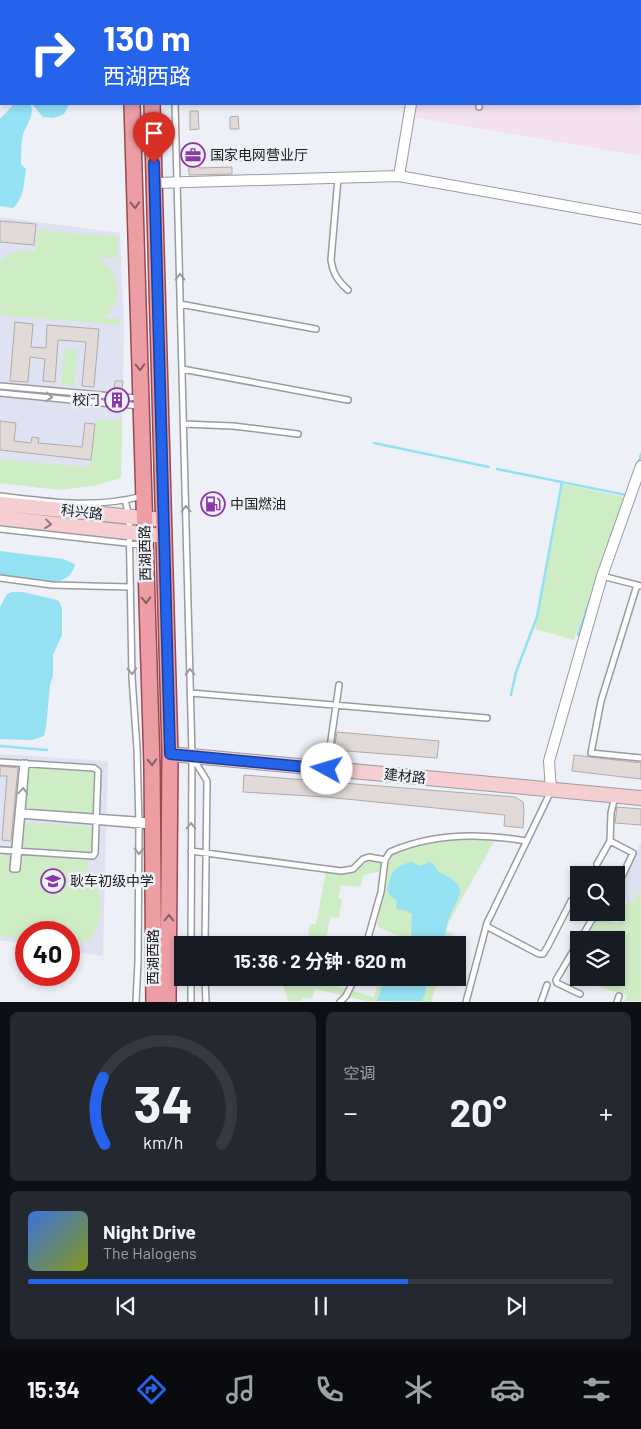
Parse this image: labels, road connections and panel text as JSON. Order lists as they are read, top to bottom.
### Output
{
  "streets": {
    "main road": ["西湖西路"],
    "street": ["科兴路", "建材路"]
  },
  "crossings": [
    ["科兴路", "西湖西路"],
    ["西湖西路", "建材路"]
  ],
  "places": {
    "office": ["国家电网营业厅"],
    "building": ["校门"],
    "fuel station": ["中国燃油"],
    "school or university": ["耿车初级中学"]
  },
  "page": {
    "turn": ["130 m", "西湖西路"],
    "limit": "40",
    "trip": "15:36 · 2 分钟 · 620 m",
    "tile": "空调",
    "heat": ["−", "20°", "+"],
    "song": ["Night Drive", "The Halogens"],
    "tabs": "15:34",
    "gauge": ["34", "km/h"]
  }
}
